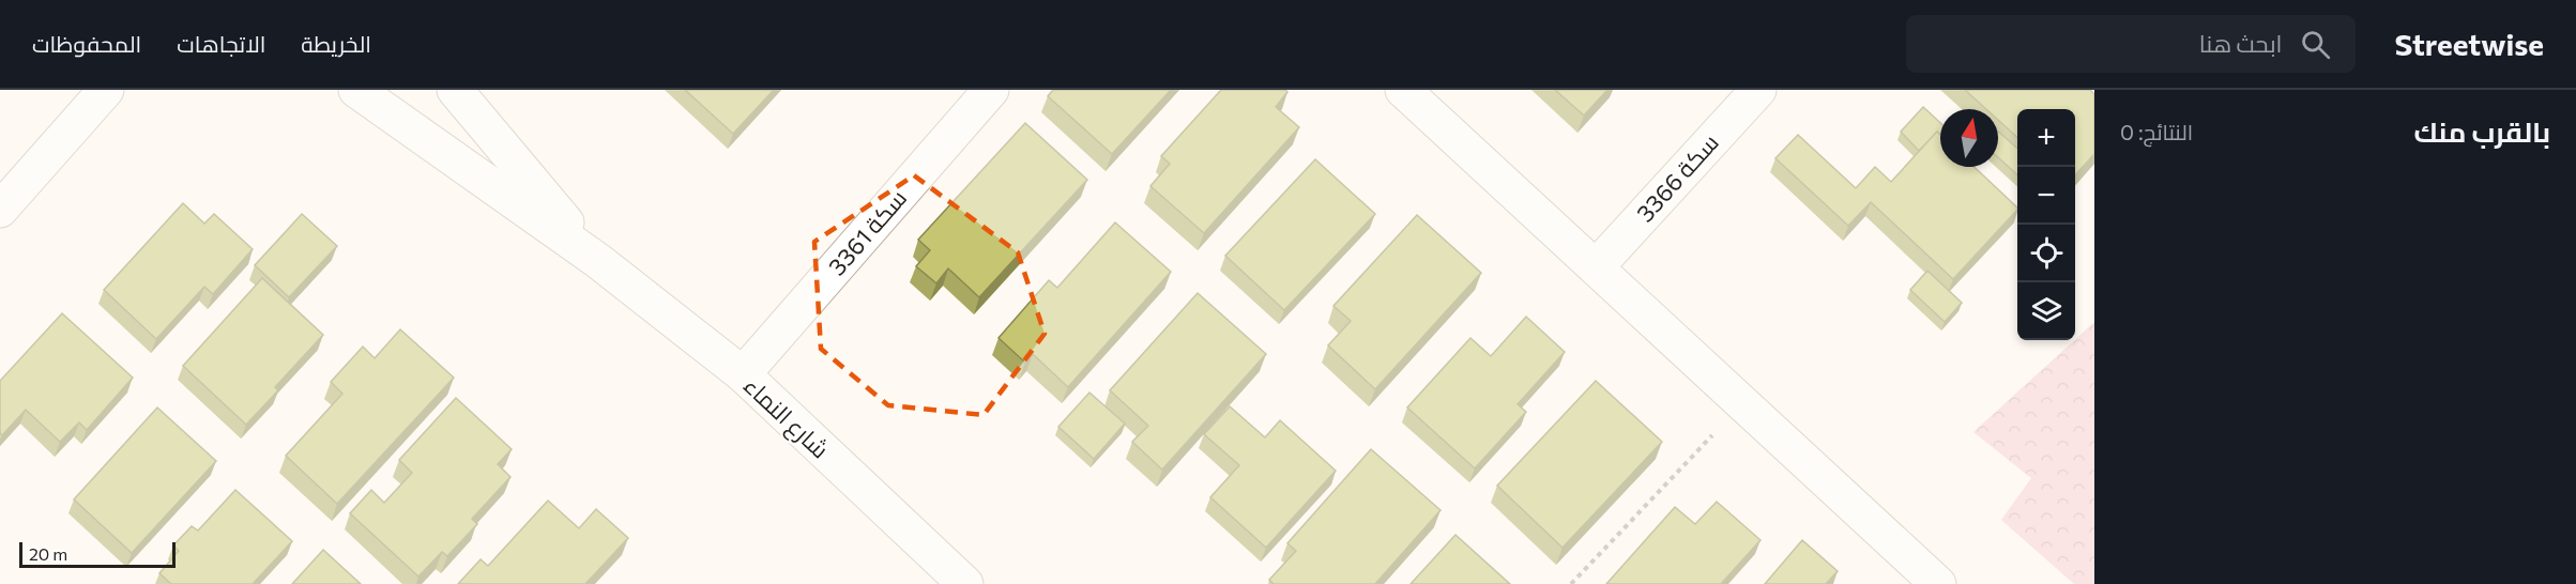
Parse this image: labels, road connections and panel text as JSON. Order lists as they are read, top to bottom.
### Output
{
  "streets": {
    "street": ["سكة 3366", "سكة 3361", "شارع النماء"]
  },
  "crossings": [
    ["سكة 3361", "شارع النماء"]
  ],
  "scale_bar": "20 m",
  "north": "top",
  "page": {
    "header": "Streetwise",
    "search": "ابحث هنا",
    "nav": ["الخريطة", "الاتجاهات", "المحفوظات"],
    "heading": ["بالقرب منك", "النتائج: 0"],
    "map_buttons": ["+", "−"],
    "scale": "20 m"
  }
}
